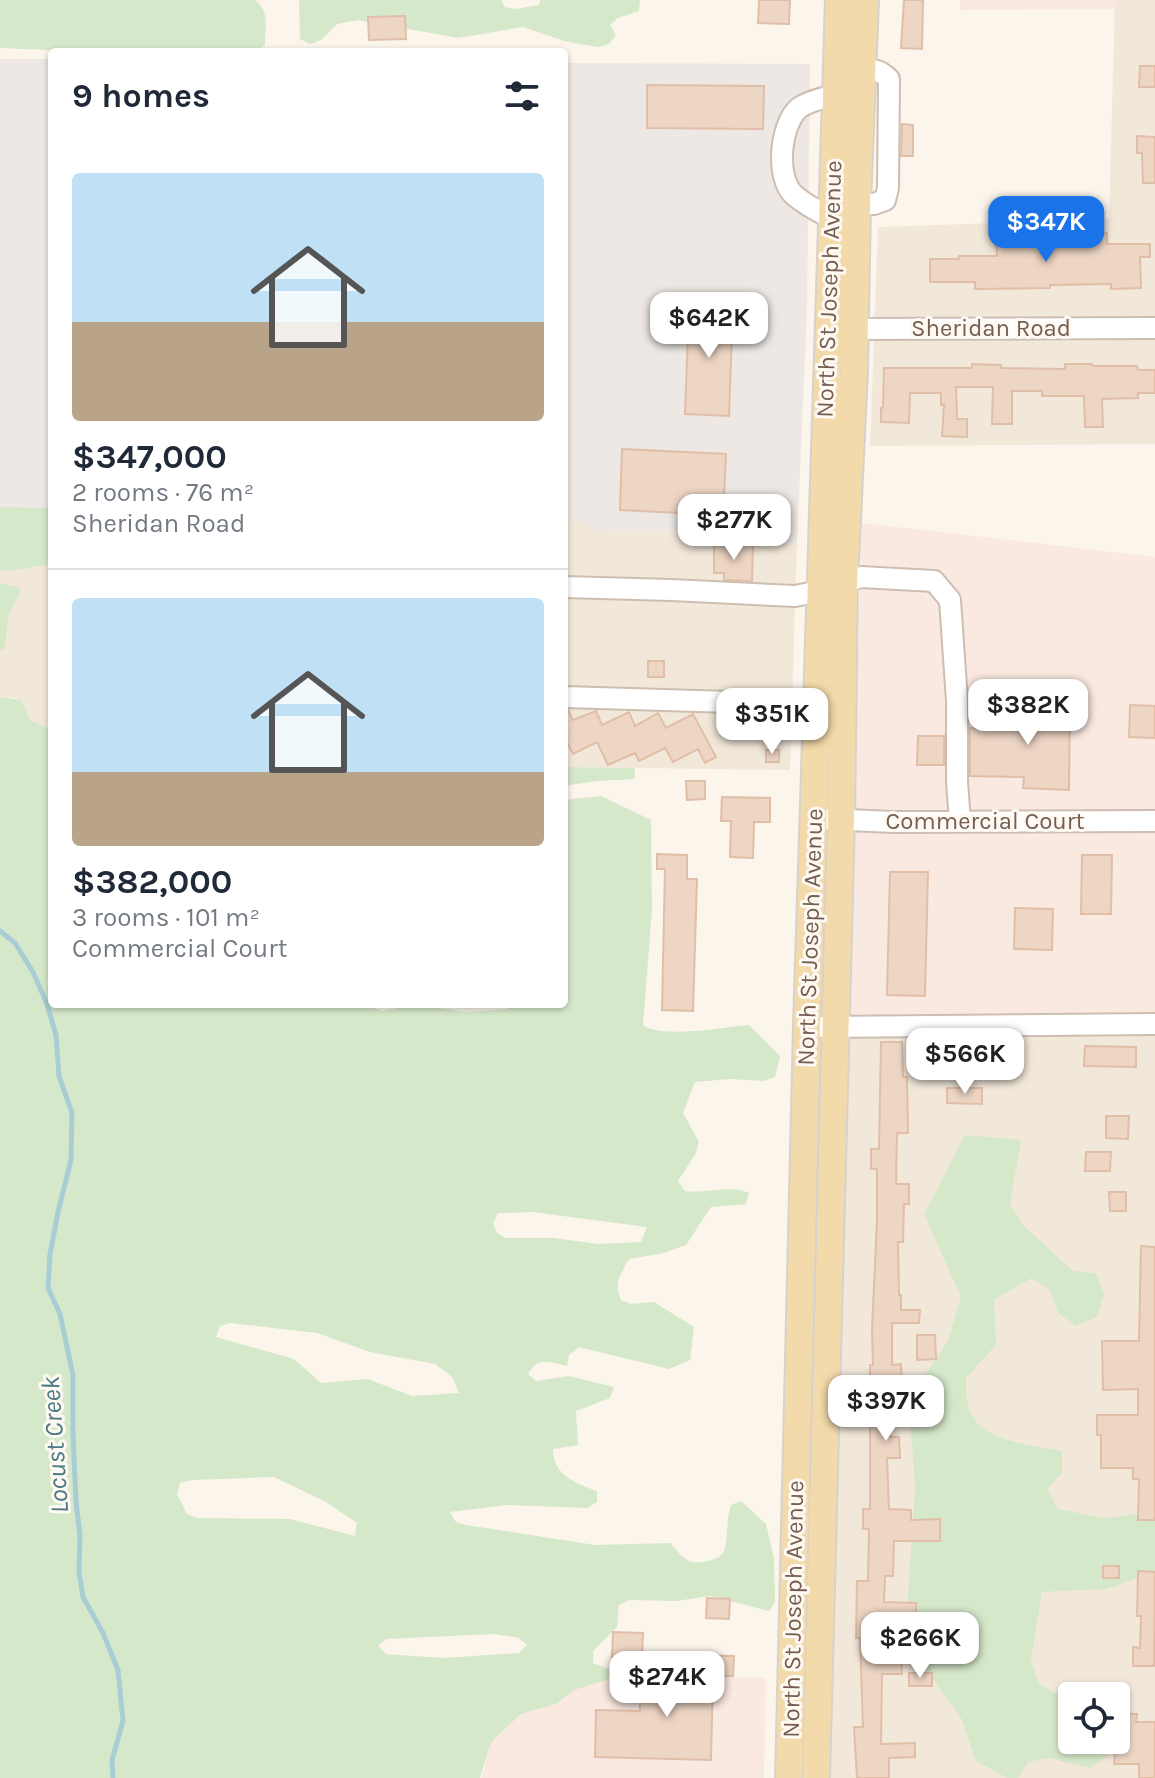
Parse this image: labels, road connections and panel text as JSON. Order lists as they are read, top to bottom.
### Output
{
  "streets": {
    "main road": ["North St Joseph Avenue"],
    "street": ["Sheridan Road", "Commercial Court"]
  },
  "crossings": [
    ["North St Joseph Avenue", "Sheridan Road"],
    ["North St Joseph Avenue", "Commercial Court"]
  ],
  "water": ["Locust Creek"],
  "page": {
    "heading": "9 homes",
    "list": [
      {
        "name": "$347,000",
        "note": "2 rooms · 76 m² · Sheridan Road"
      },
      {
        "name": "$382,000",
        "note": "3 rooms · 101 m² · Commercial Court"
      }
    ],
    "price": [
      "$347K",
      "$642K",
      "$277K",
      "$382K",
      "$351K",
      "$566K",
      "$397K",
      "$266K",
      "$274K"
    ]
  }
}
